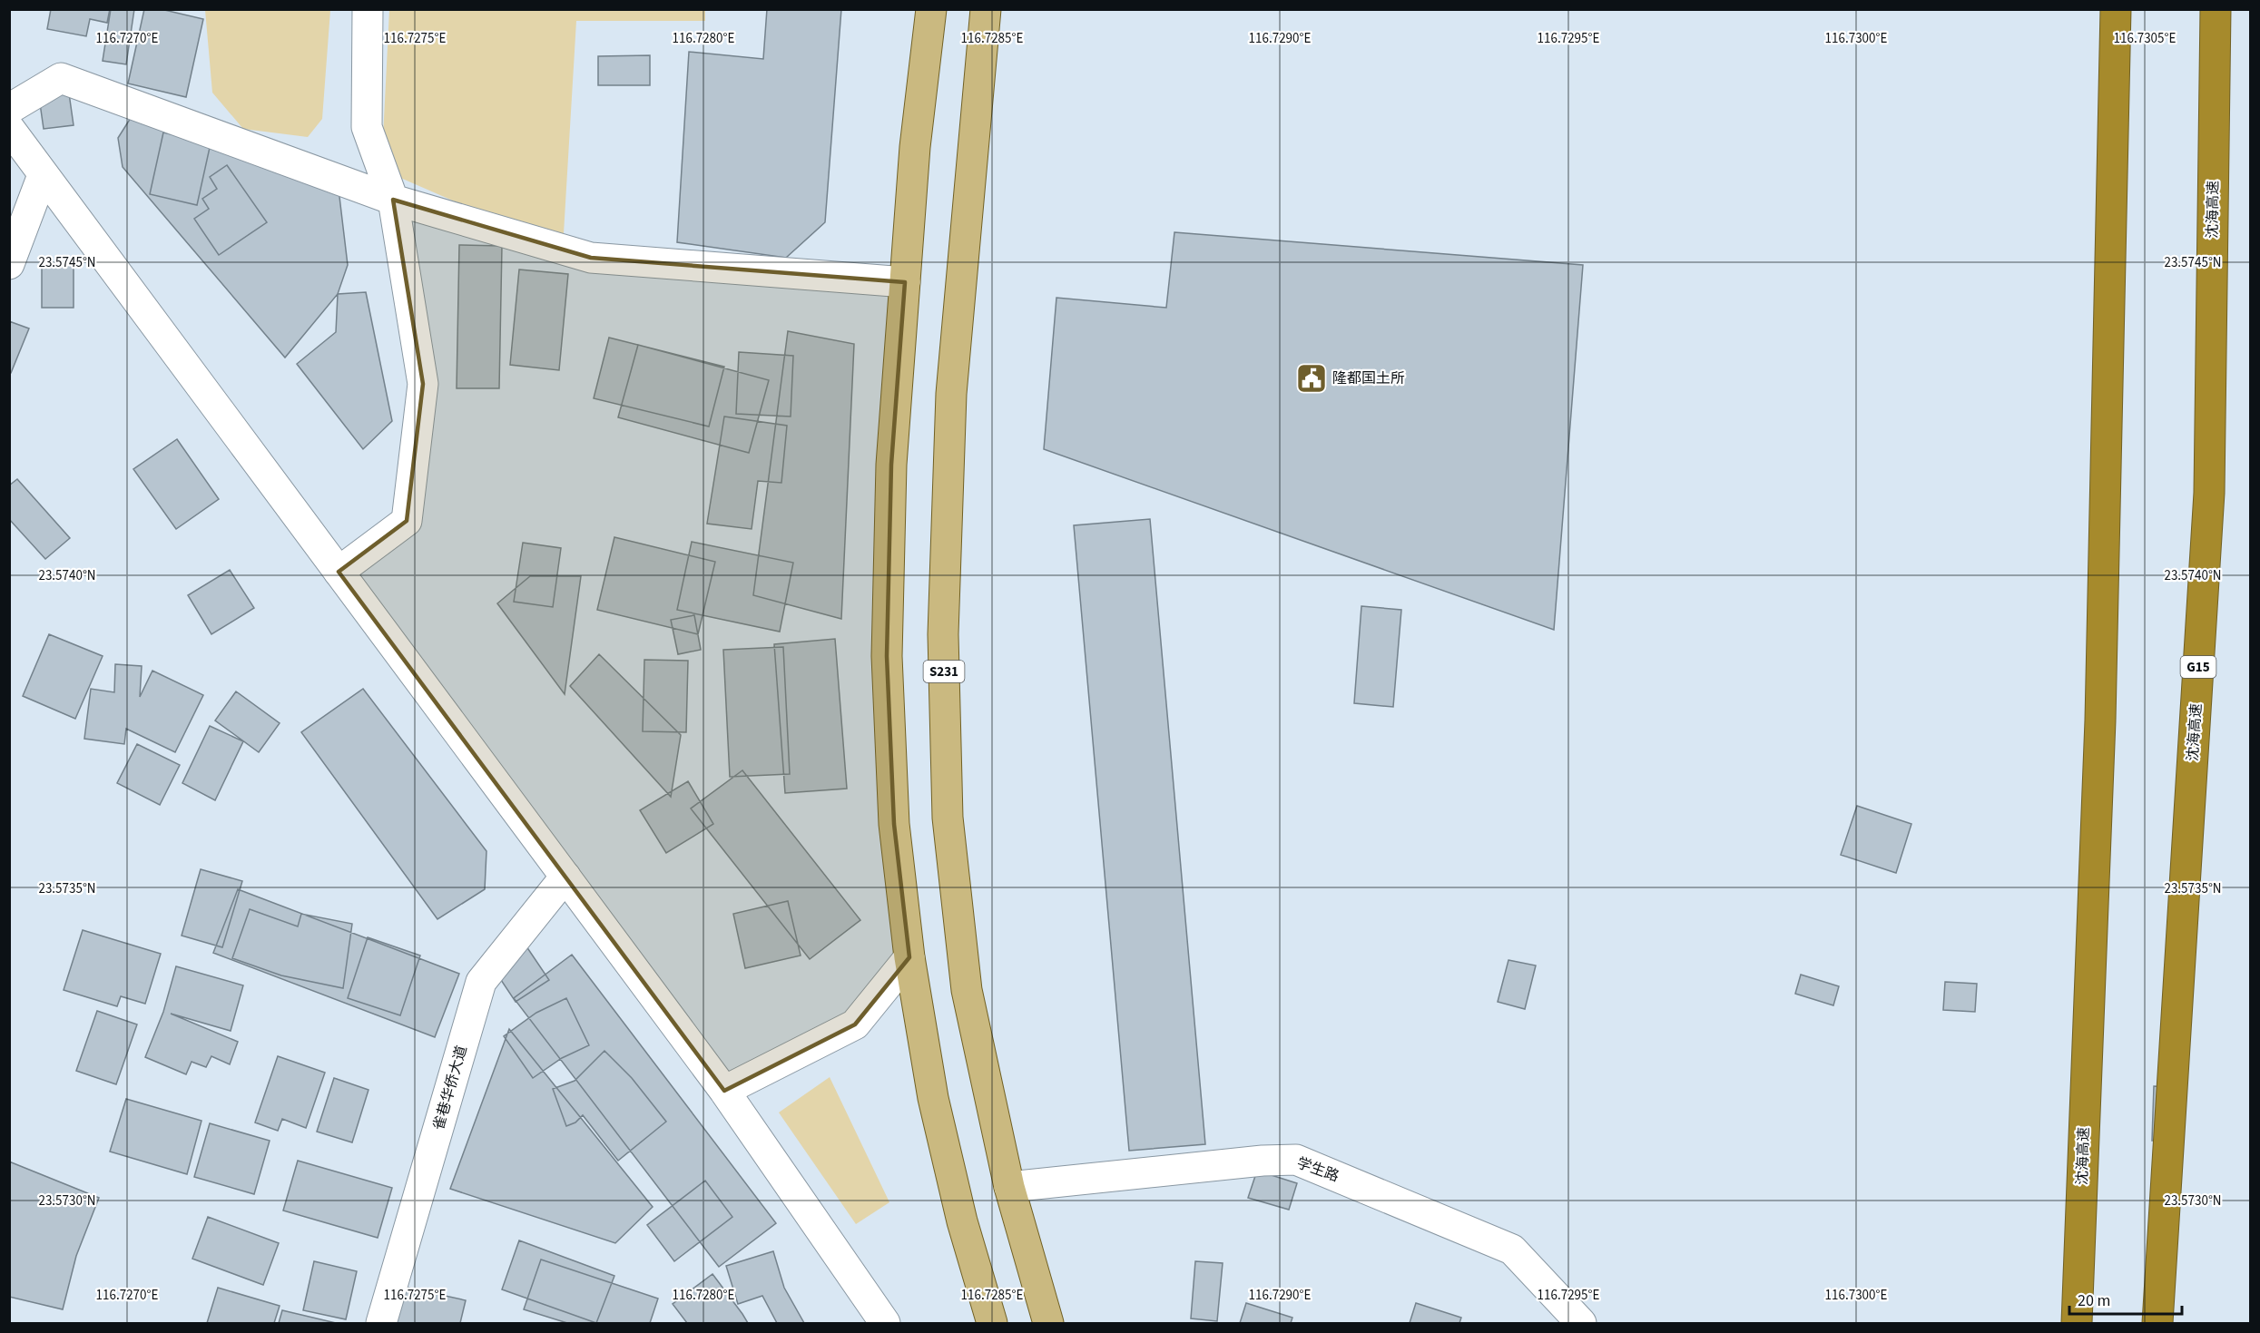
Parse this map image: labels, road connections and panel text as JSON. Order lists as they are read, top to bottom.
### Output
{
  "streets": {
    "highway": ["沈海高速", "G15"],
    "main road": ["S231"],
    "street": ["雀巷华侨大道", "学生路"]
  },
  "crossings": [
    ["S231", "学生路"]
  ],
  "places": {
    "public building": ["隆都国土所"]
  },
  "scale_bar": "20 m",
  "coordinates": [
    "116.7270°E",
    "116.7275°E",
    "116.7280°E",
    "116.7285°E",
    "116.7290°E",
    "116.7295°E",
    "116.7300°E",
    "116.7305°E",
    "23.5745°N",
    "23.5740°N",
    "23.5735°N",
    "23.5730°N"
  ]
}
